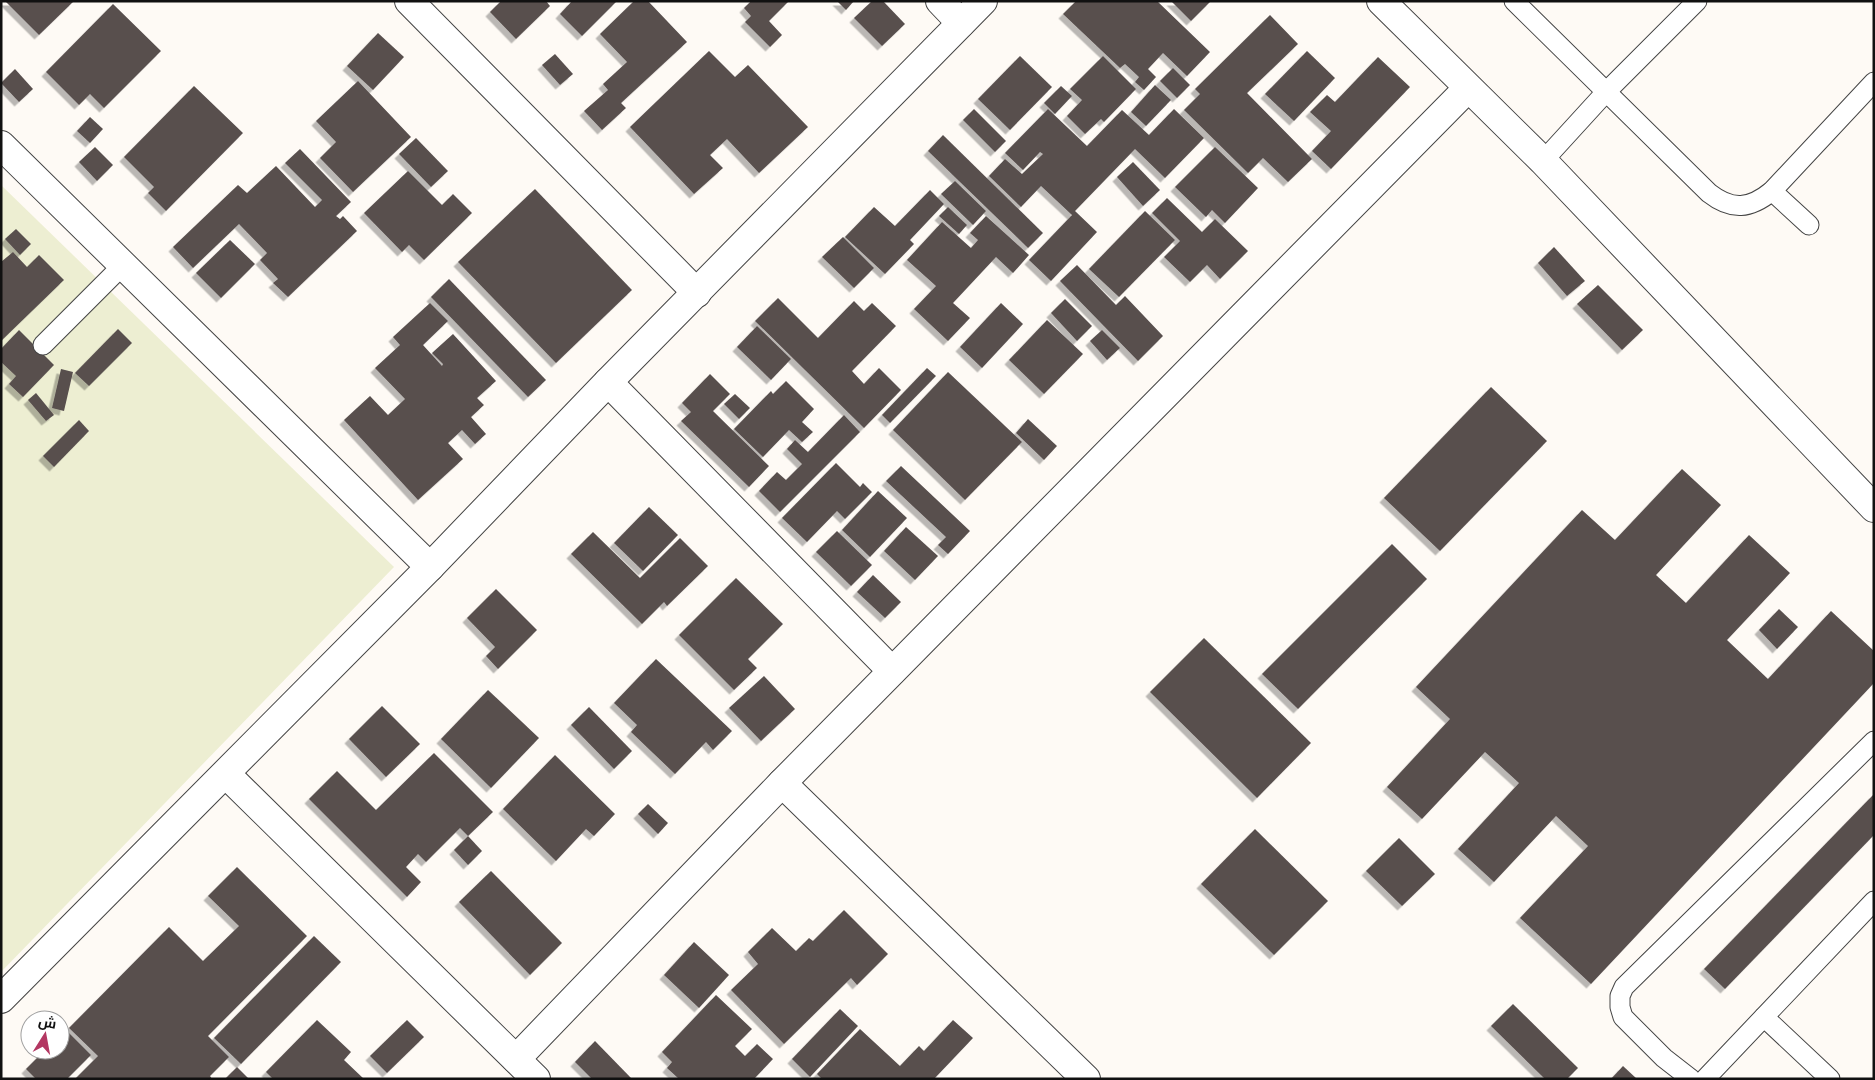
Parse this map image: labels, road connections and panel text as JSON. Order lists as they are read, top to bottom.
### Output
{
  "north": "top"
}
